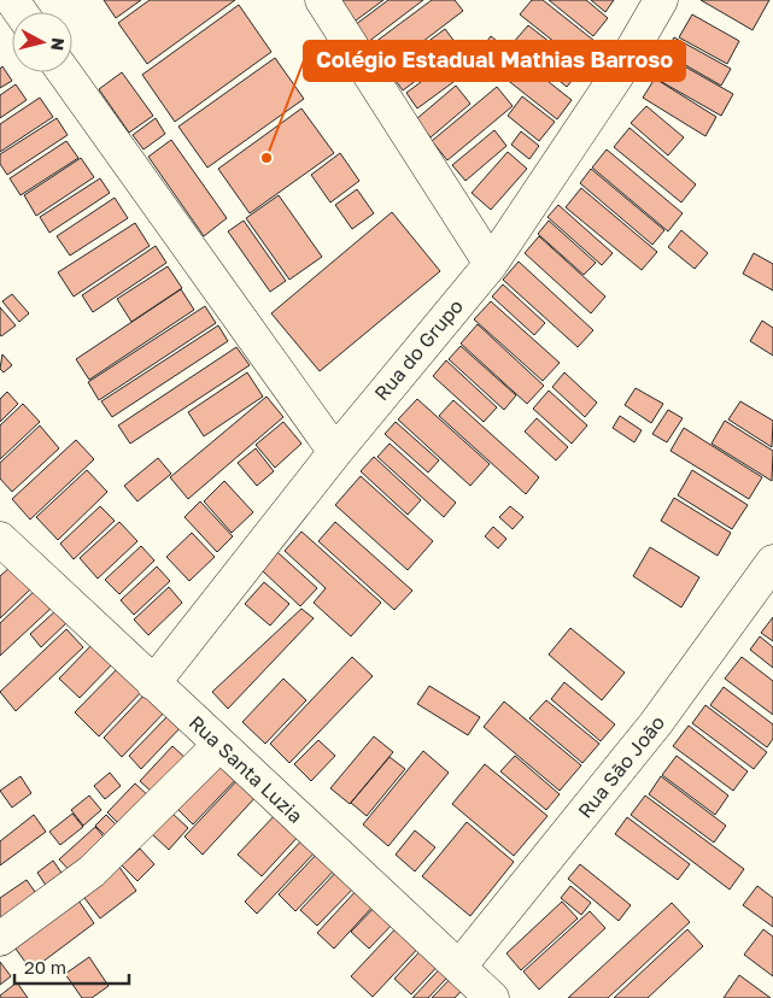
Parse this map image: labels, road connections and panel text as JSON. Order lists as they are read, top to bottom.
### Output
{
  "streets": {
    "street": ["Rua do Grupo", "Rua São João", "Rua Santa Luzia"]
  },
  "crossings": [
    ["Rua do Grupo", "Rua Santa Luzia"],
    ["Rua São João", "Rua Santa Luzia"]
  ],
  "places": ["Colégio Estadual Mathias Barroso"],
  "scale_bar": "20 m",
  "north": "right"
}
